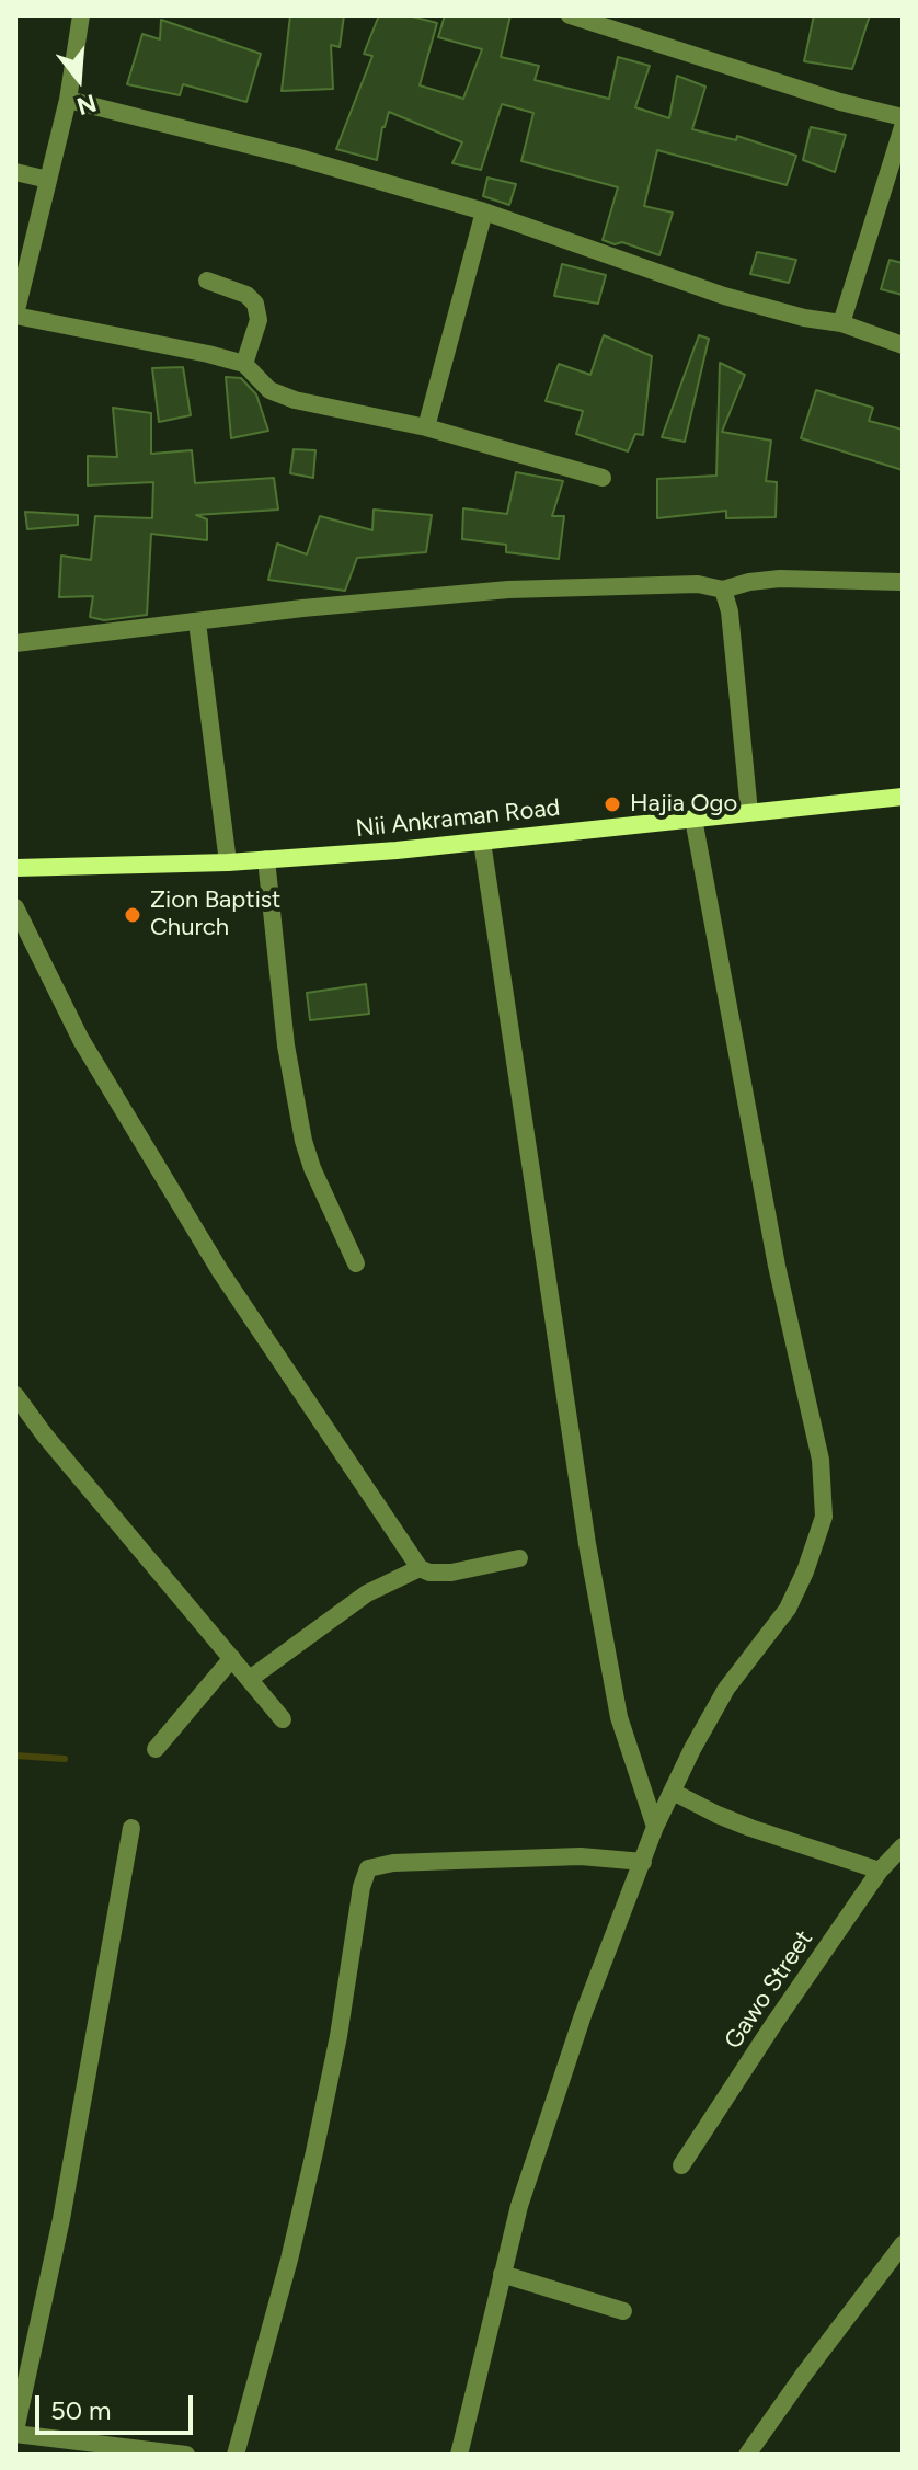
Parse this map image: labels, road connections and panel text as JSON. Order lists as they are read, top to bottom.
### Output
{
  "streets": {
    "street": ["Nii Ankraman Road", "Gawo Street"]
  },
  "places": ["Hajia Ogo", "Zion Baptist Church"],
  "scale_bar": "50 m",
  "north": "bottom"
}
